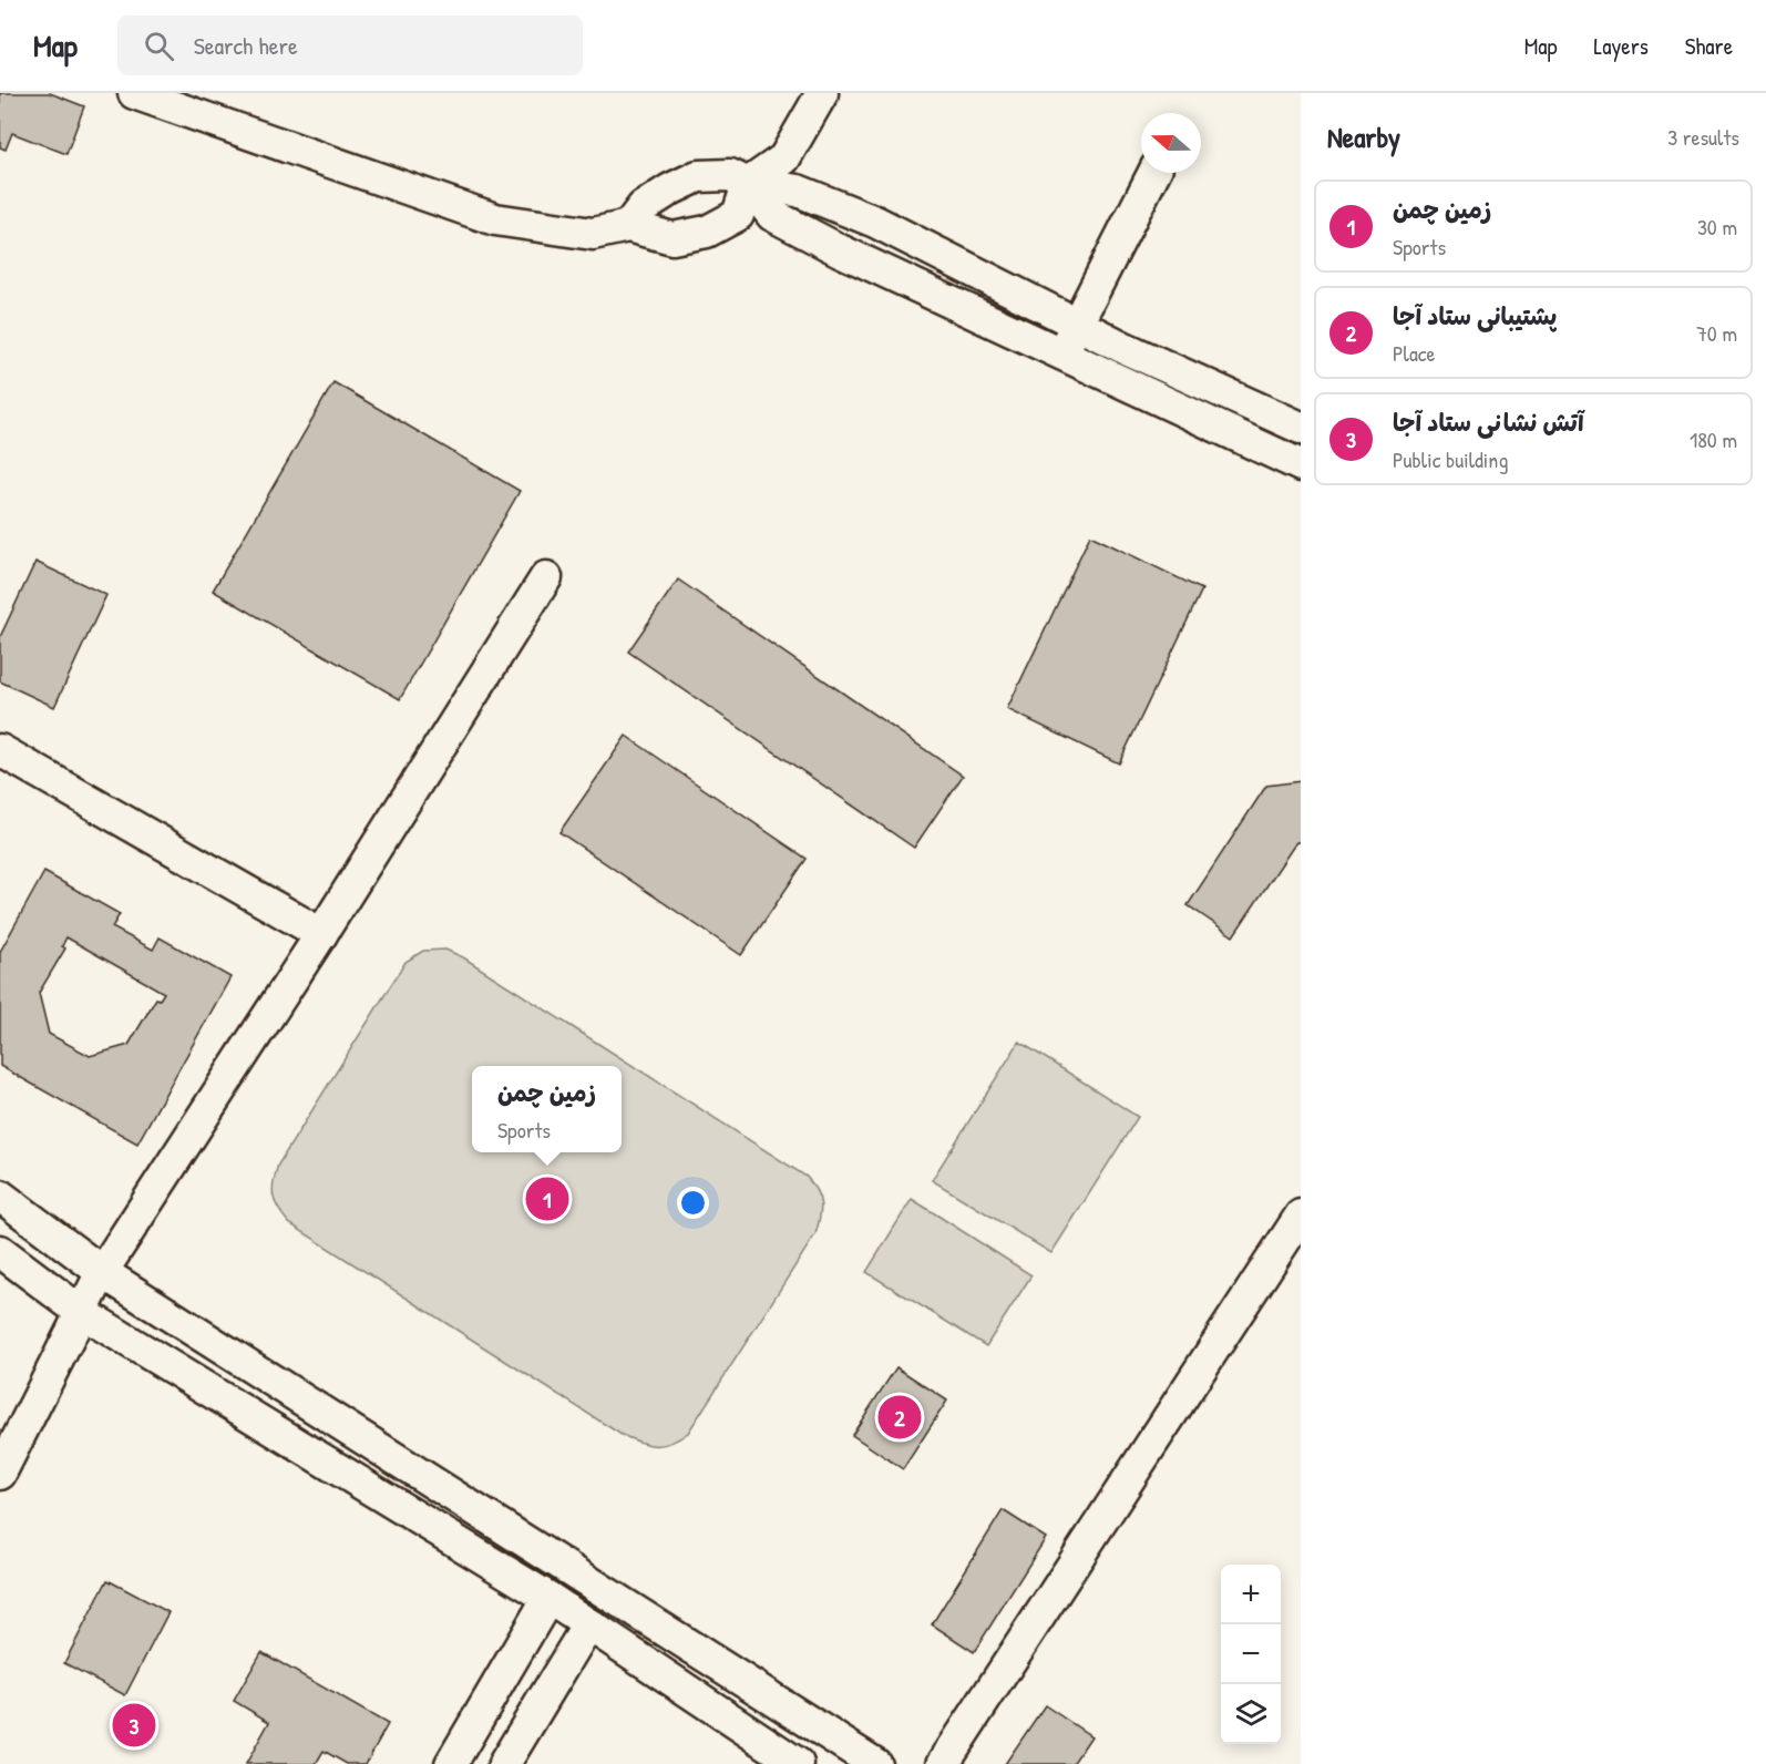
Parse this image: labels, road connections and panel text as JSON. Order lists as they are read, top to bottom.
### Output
{
  "north": "left",
  "page": {
    "header": "Map",
    "search": "Search here",
    "nav": ["Map", "Layers", "Share"],
    "heading": ["Nearby", "3 results"],
    "list": [
      {
        "mark": "1",
        "name": "زمین چمن",
        "note": "Sports",
        "value": "30 m"
      },
      {
        "mark": "2",
        "name": "پشتیبانی ستاد آجا",
        "note": "Place",
        "value": "70 m"
      },
      {
        "mark": "3",
        "name": "آتش نشانی ستاد آجا",
        "note": "Public building",
        "value": "180 m"
      }
    ],
    "popup": ["زمین چمن", "Sports"],
    "pins": ["1", "2", "3"],
    "map_buttons": ["+", "−"]
  }
}
